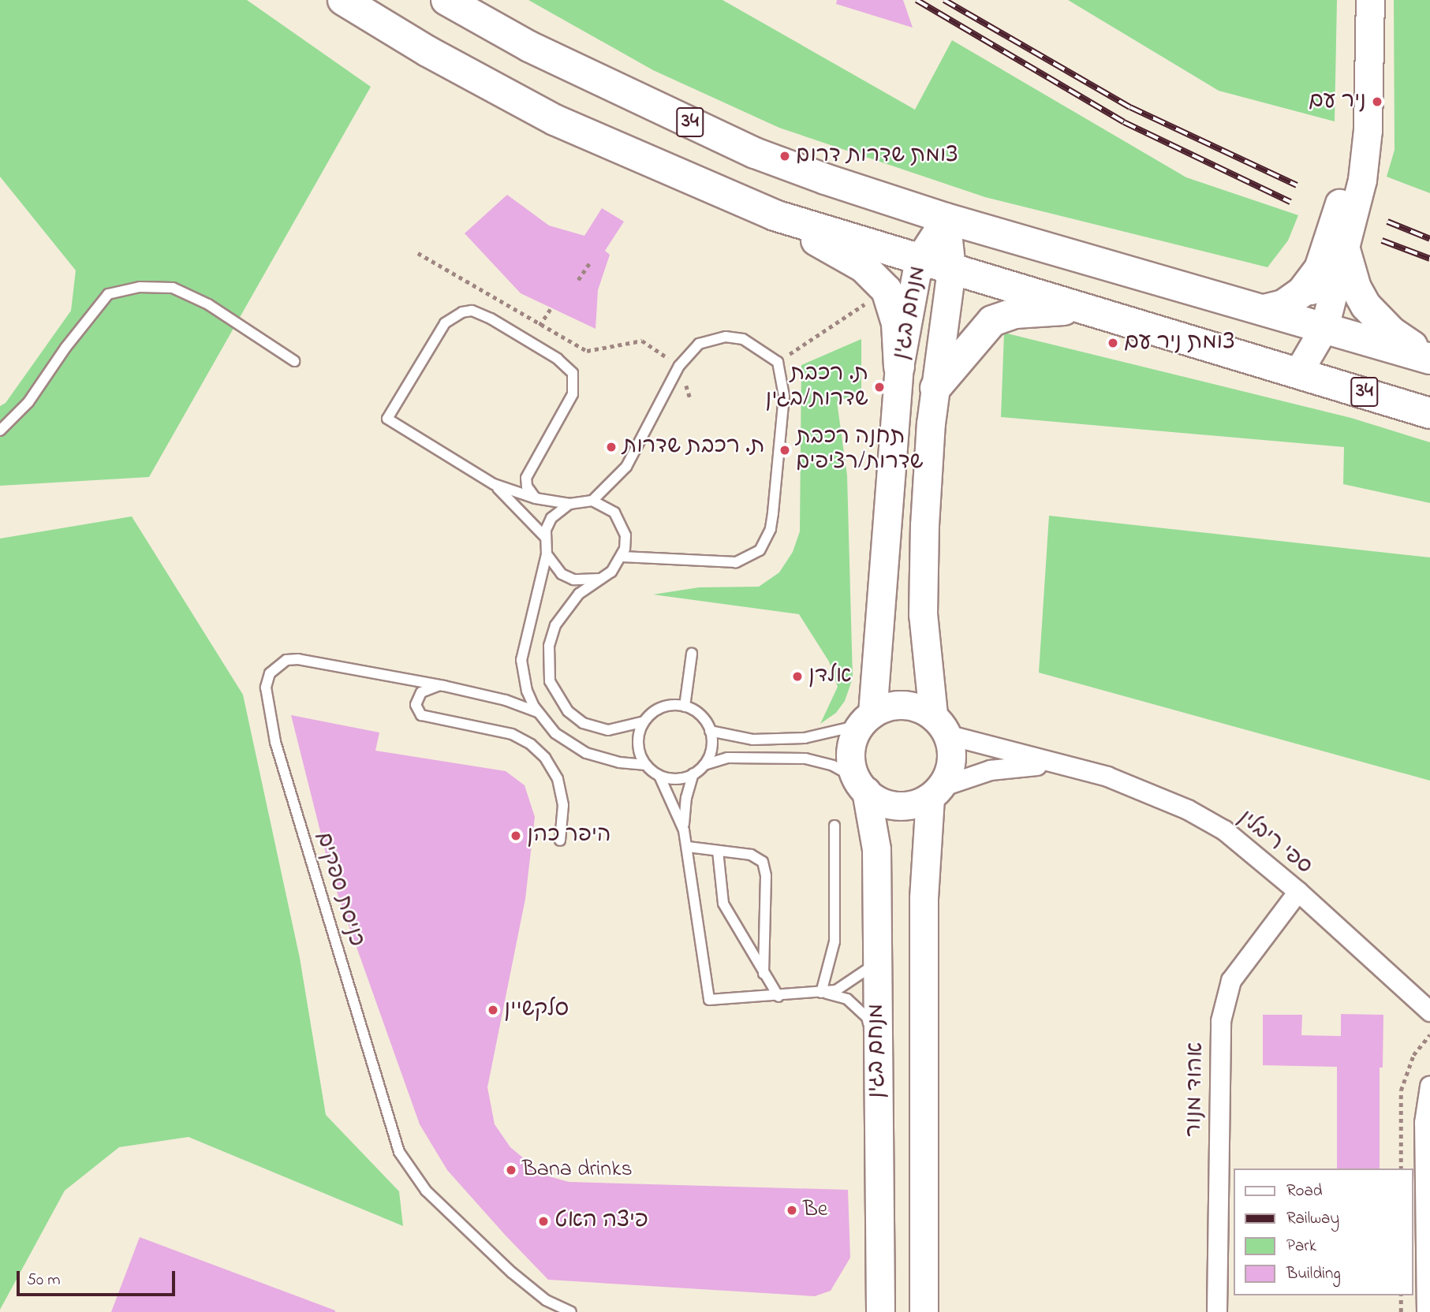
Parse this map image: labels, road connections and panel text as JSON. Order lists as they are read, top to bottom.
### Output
{
  "streets": {
    "highway": ["34"],
    "main road": ["מנחם בגין"],
    "street": ["ספי ריבלין", "אהוד מנור"],
    "lane": ["כניסת ספקים"]
  },
  "crossings": [
    ["34", "מנחם בגין"],
    ["מנחם בגין", "ספי ריבלין"],
    ["ספי ריבלין", "אהוד מנור"]
  ],
  "places": [
    "ניר עם",
    "צומת שדרות דרום",
    "צומת ניר עם",
    "ת. רכבת שדרות/בגין",
    "ת. רכבת שדרות",
    "תחנה רכבת שדרות/רציפים",
    "אלדן",
    "היפר כהן",
    "סלקשיין",
    "Bana drinks",
    "Be",
    "פיצה האט"
  ],
  "legend": [
    "Road",
    "Railway",
    "Park",
    "Building"
  ],
  "scale_bar": "50 m"
}
